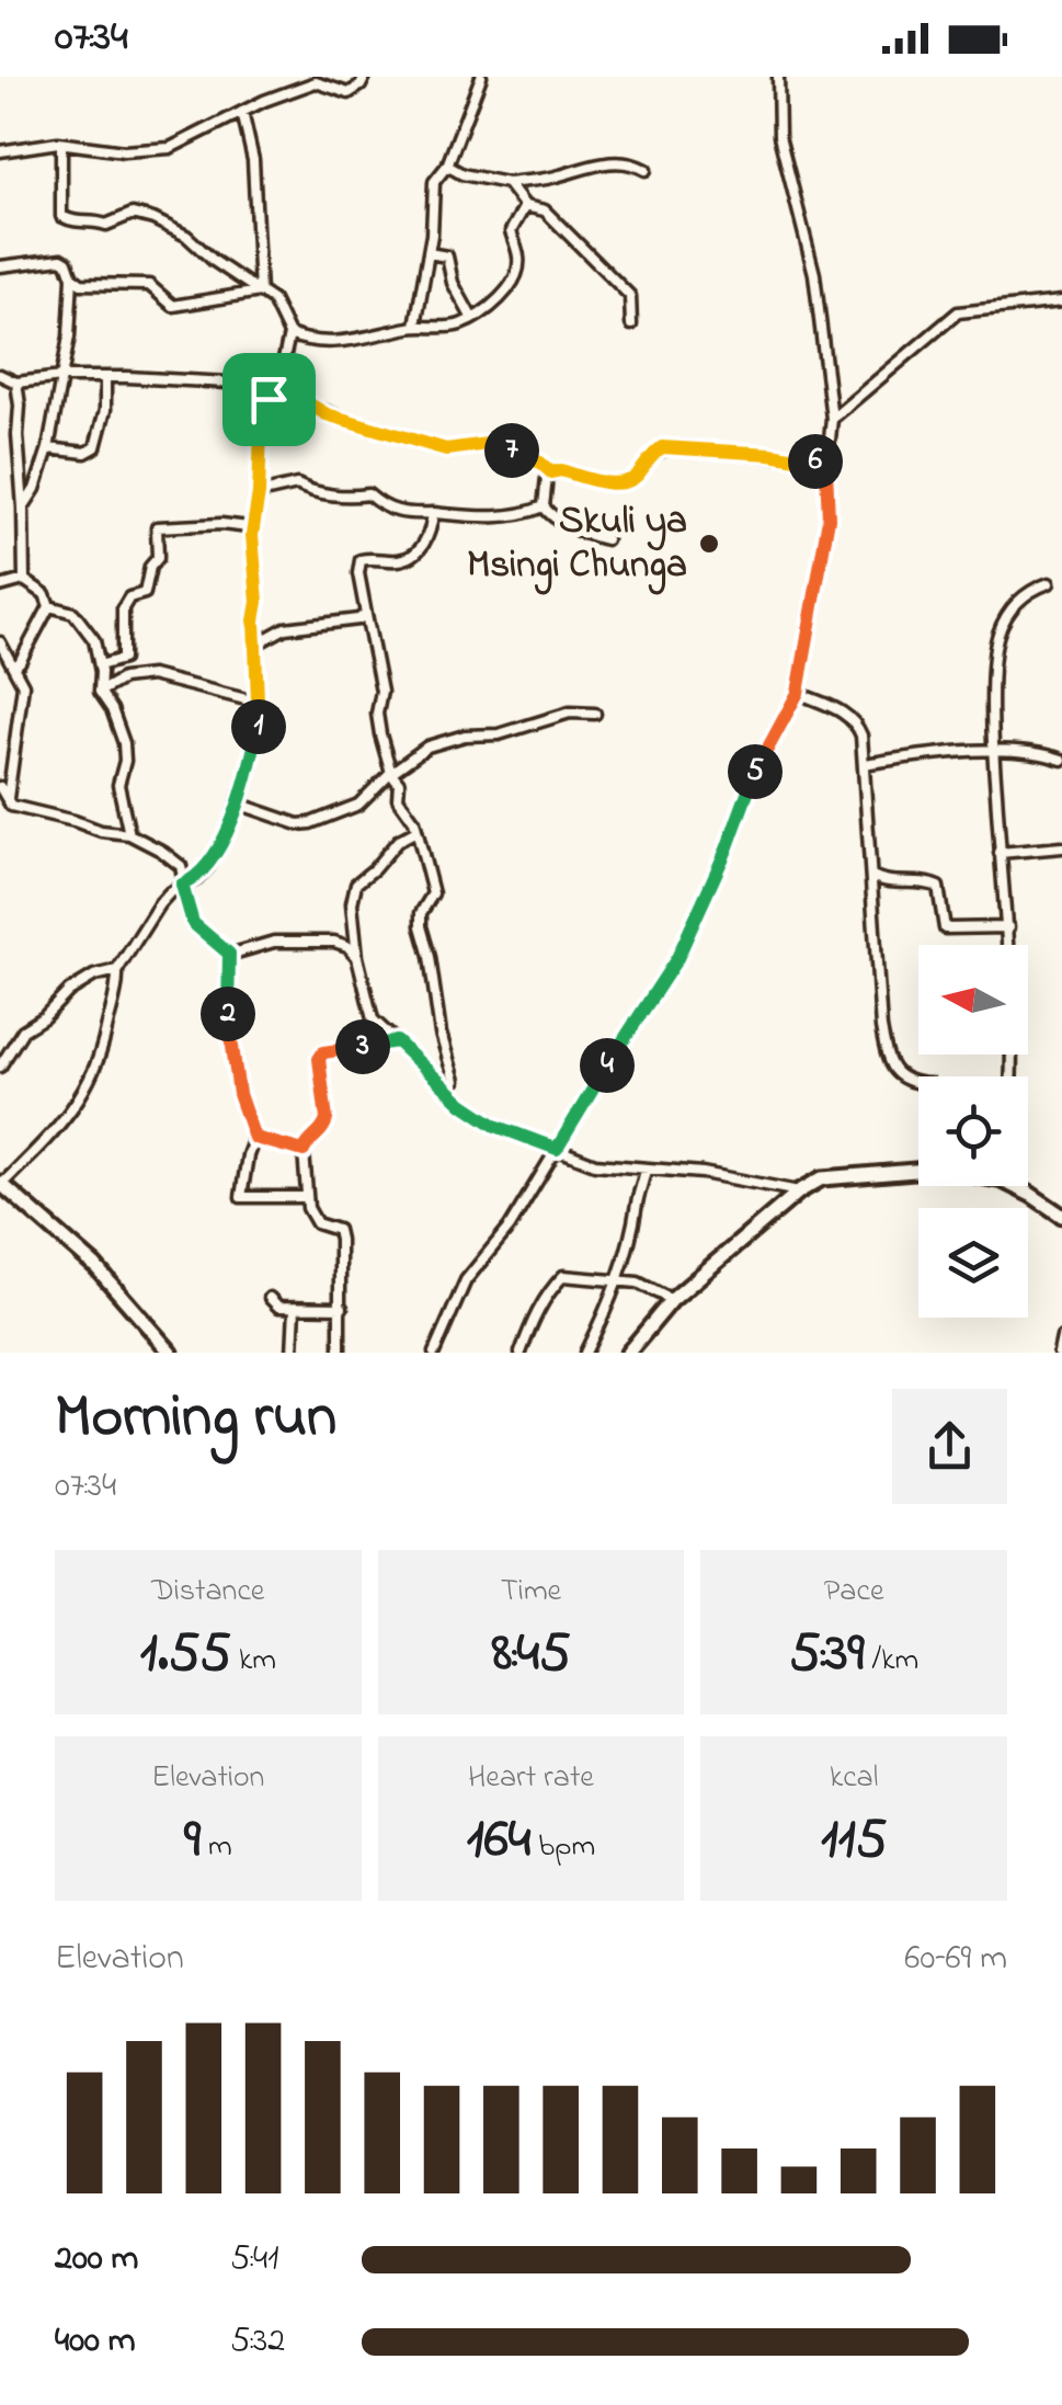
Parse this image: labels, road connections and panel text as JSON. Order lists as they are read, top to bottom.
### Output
{
  "places": ["Skuli ya Msingi Chunga"],
  "north": "left",
  "page": {
    "status": "07:34",
    "pins": [
      "7",
      "6",
      "1",
      "5",
      "2",
      "3",
      "4"
    ],
    "heading": ["Morning run", "07:34"],
    "stats": [
      ["Distance", "1.55 km"],
      ["Time", "8:45"],
      ["Pace", "5:39 /km"],
      ["Elevation", "9 m"],
      ["Heart rate", "164 bpm"],
      ["kcal", "115"]
    ],
    "chart": ["Elevation", "60–69 m"],
    "list": [
      {
        "name": "200 m",
        "note": "5:41"
      },
      {
        "name": "400 m",
        "note": "5:32"
      }
    ]
  }
}
